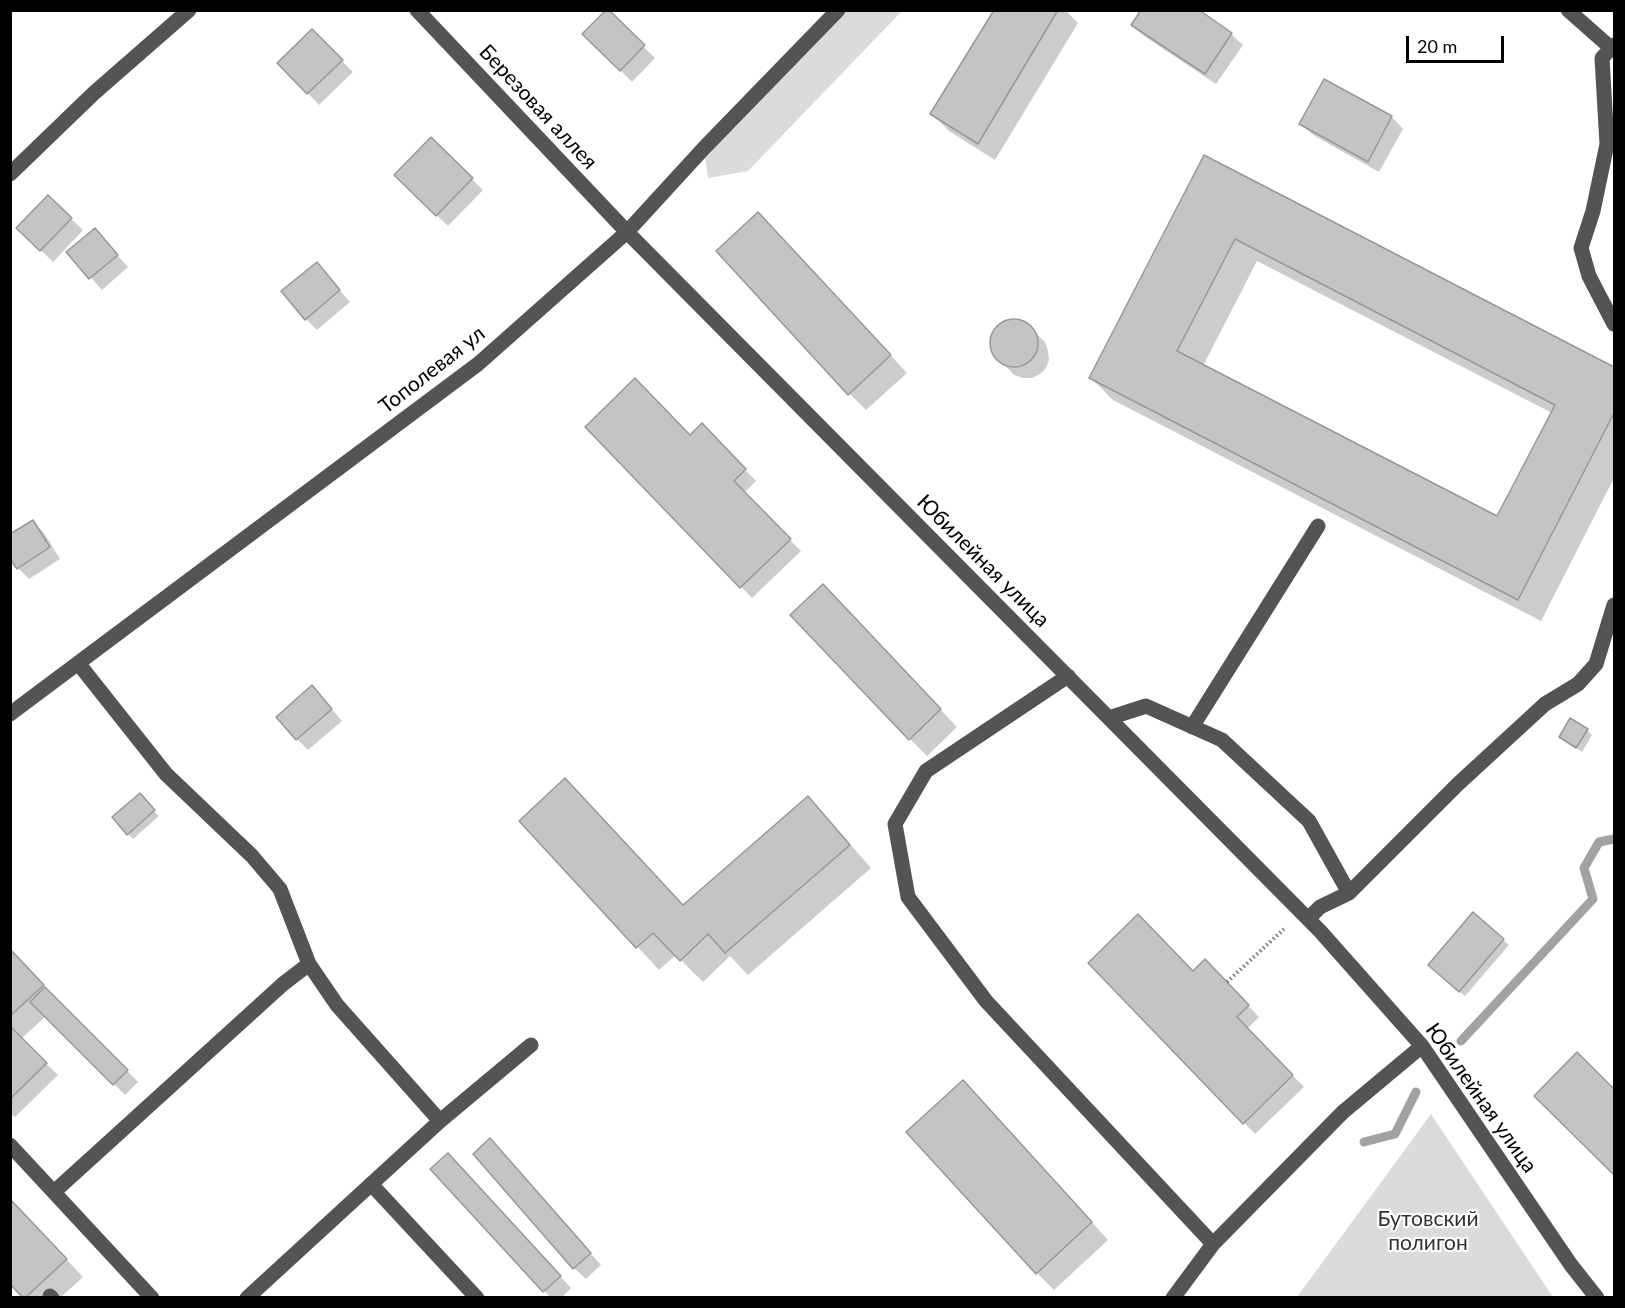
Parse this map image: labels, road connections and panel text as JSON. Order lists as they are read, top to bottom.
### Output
{
  "streets": {
    "street": ["Березовая аллея", "Тополевая ул", "Юбилейная улица"]
  },
  "crossings": [
    ["Березовая аллея", "Тополевая ул"],
    ["Березовая аллея", "Юбилейная улица"],
    ["Тополевая ул", "Юбилейная улица"]
  ],
  "parks": ["Бутовский полигон"],
  "scale_bar": "20 m"
}
